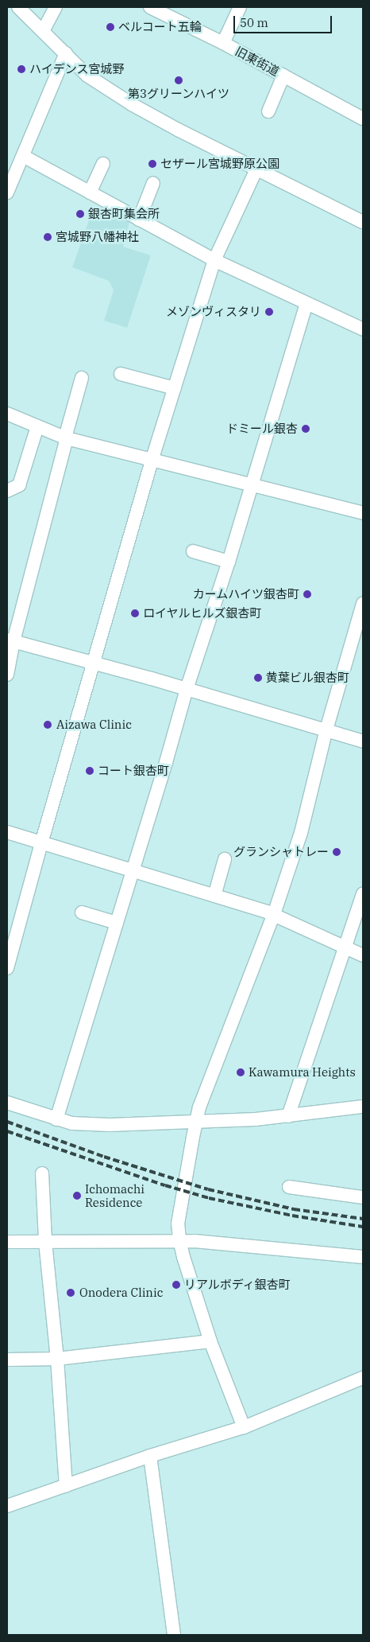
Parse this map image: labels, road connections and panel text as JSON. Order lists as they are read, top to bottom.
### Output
{
  "streets": {
    "street": ["旧東街道"]
  },
  "places": [
    "ベルコート五輪",
    "ハイデンス宮城野",
    "第3グリーンハイツ",
    "セザール宮城野原公園",
    "銀杏町集会所",
    "宮城野八幡神社",
    "メゾンヴィスタリ",
    "ドミール銀杏",
    "カームハイツ銀杏町",
    "ロイヤルヒルズ銀杏町",
    "黄葉ビル銀杏町",
    "Aizawa Clinic",
    "コート銀杏町",
    "グランシャトレー",
    "Kawamura Heights",
    "Ichomachi Residence",
    "リアルボディ銀杏町",
    "Onodera Clinic"
  ],
  "scale_bar": "50 m"
}
